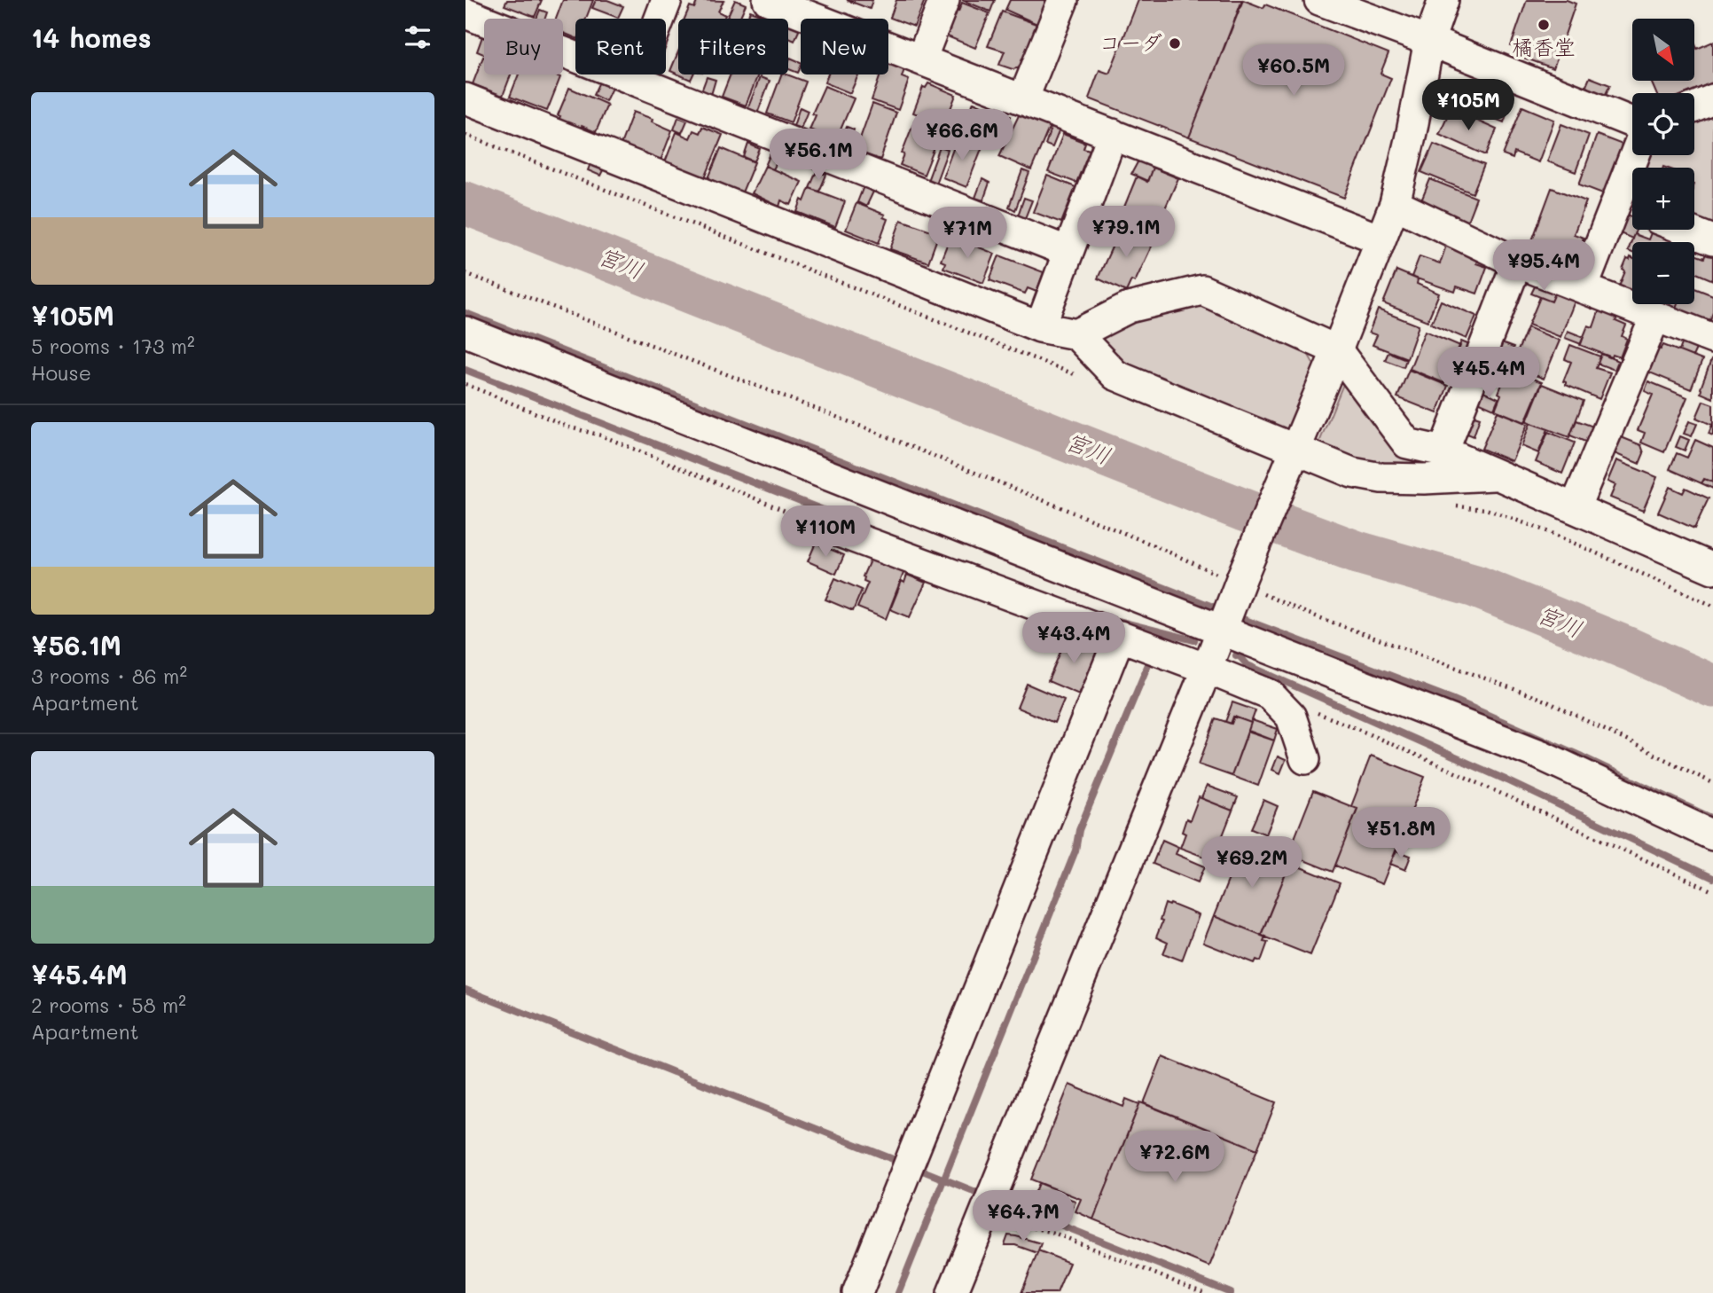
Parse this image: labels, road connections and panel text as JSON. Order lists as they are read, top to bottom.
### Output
{
  "water": ["宮川"],
  "places": ["橘香堂", "コーダ"],
  "north": "bottom right",
  "page": {
    "heading": "14 homes",
    "map_buttons": ["+", "−"],
    "chip": [
      "Buy",
      "Rent",
      "Filters",
      "New"
    ],
    "price": [
      "¥60.5M",
      "¥105M",
      "¥66.6M",
      "¥56.1M",
      "¥79.1M",
      "¥71M",
      "¥95.4M",
      "¥45.4M",
      "¥110M",
      "¥43.4M",
      "¥51.8M",
      "¥69.2M",
      "¥72.6M",
      "¥64.7M"
    ],
    "list": [
      {
        "name": "¥105M",
        "note": "5 rooms · 173 m² · House"
      },
      {
        "name": "¥56.1M",
        "note": "3 rooms · 86 m² · Apartment"
      },
      {
        "name": "¥45.4M",
        "note": "2 rooms · 58 m² · Apartment"
      }
    ]
  }
}
